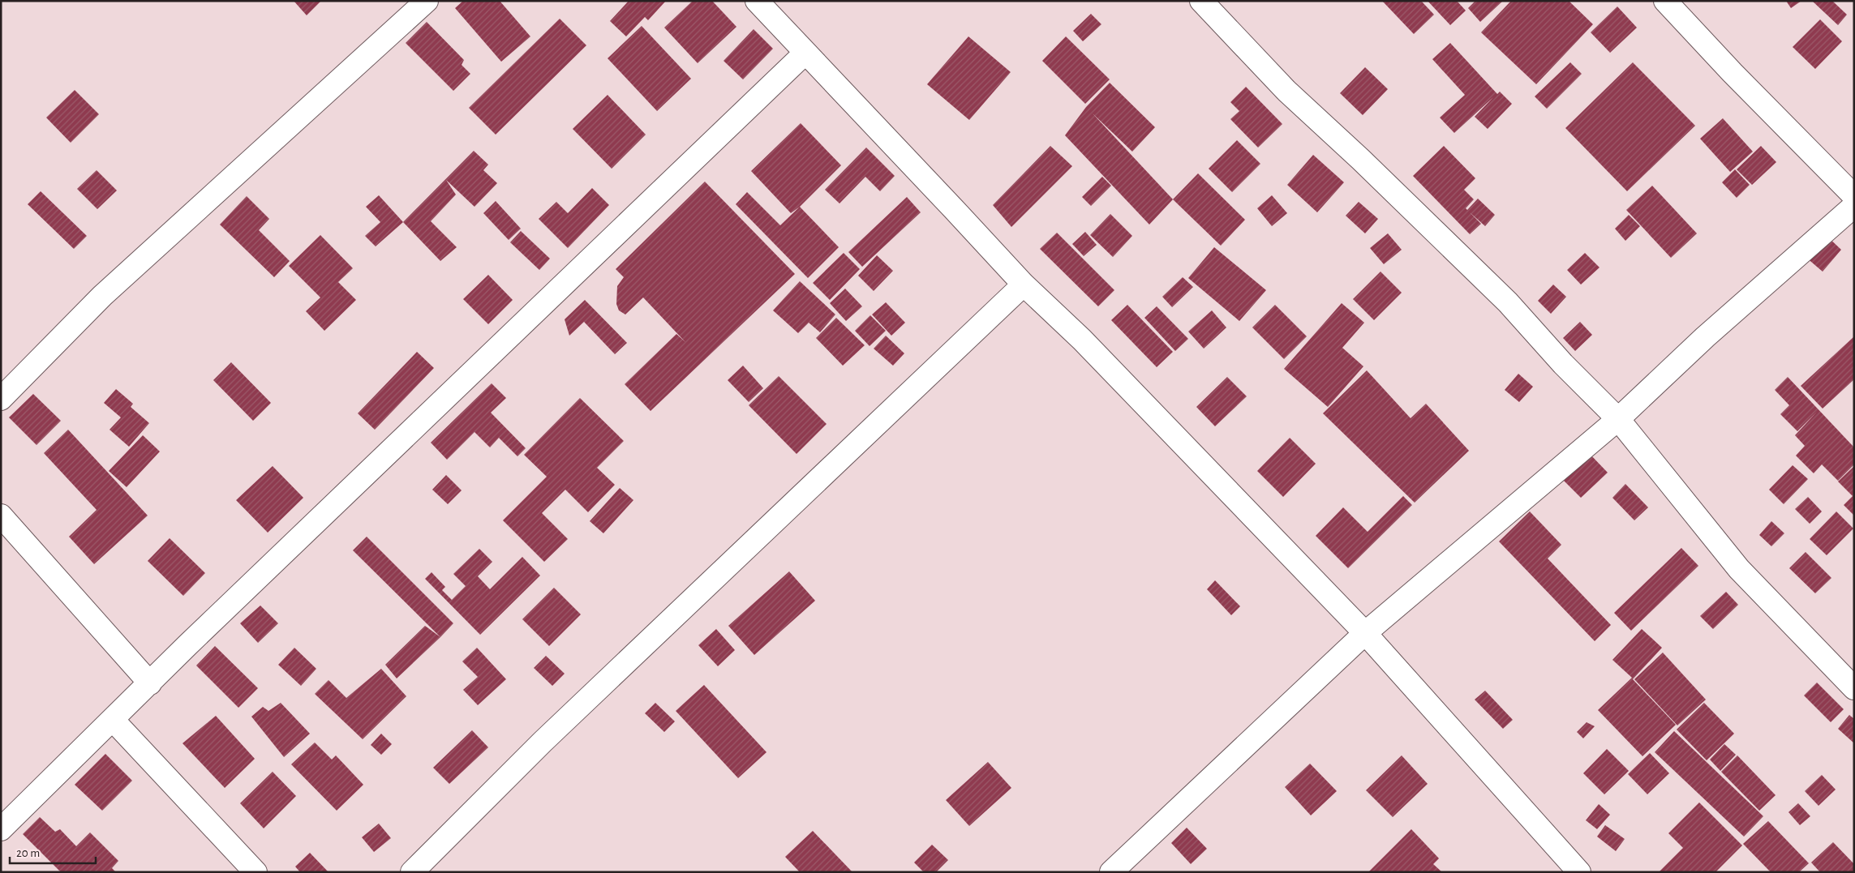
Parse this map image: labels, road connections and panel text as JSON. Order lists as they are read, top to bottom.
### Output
{
  "scale_bar": "20 m"
}
